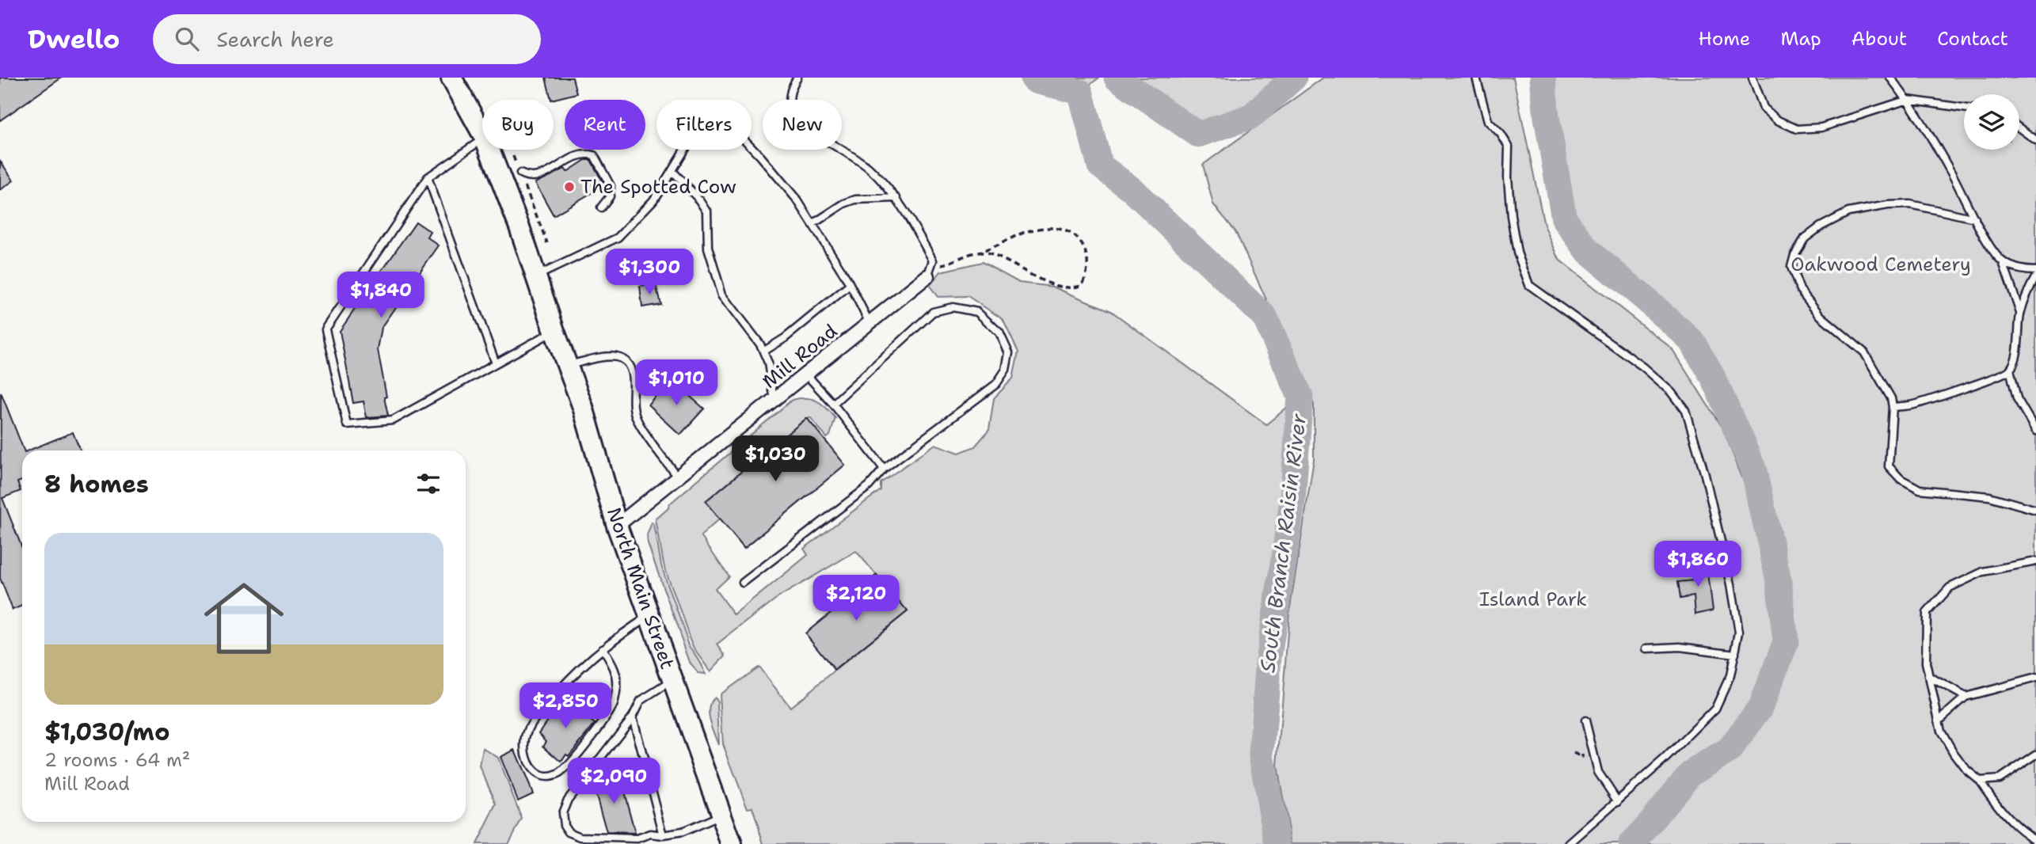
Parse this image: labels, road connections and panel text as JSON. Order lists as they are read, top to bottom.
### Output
{
  "streets": {
    "main road": ["North Main Street"],
    "street": ["Mill Road"]
  },
  "crossings": [
    ["Mill Road", "North Main Street"]
  ],
  "water": ["South Branch Raisin River"],
  "parks": ["Oakwood Cemetery", "Island Park"],
  "places": ["The Spotted Cow"],
  "page": {
    "header": "Dwello",
    "search": "Search here",
    "nav": [
      "Home",
      "Map",
      "About",
      "Contact"
    ],
    "chip": [
      "Buy",
      "Rent",
      "Filters",
      "New"
    ],
    "price": [
      "$1,300",
      "$1,840",
      "$1,010",
      "$1,030",
      "$1,860",
      "$2,120",
      "$2,850",
      "$2,090"
    ],
    "heading": "8 homes",
    "list": [
      {
        "name": "$1,030/mo",
        "note": "2 rooms · 64 m² · Mill Road"
      }
    ]
  }
}
